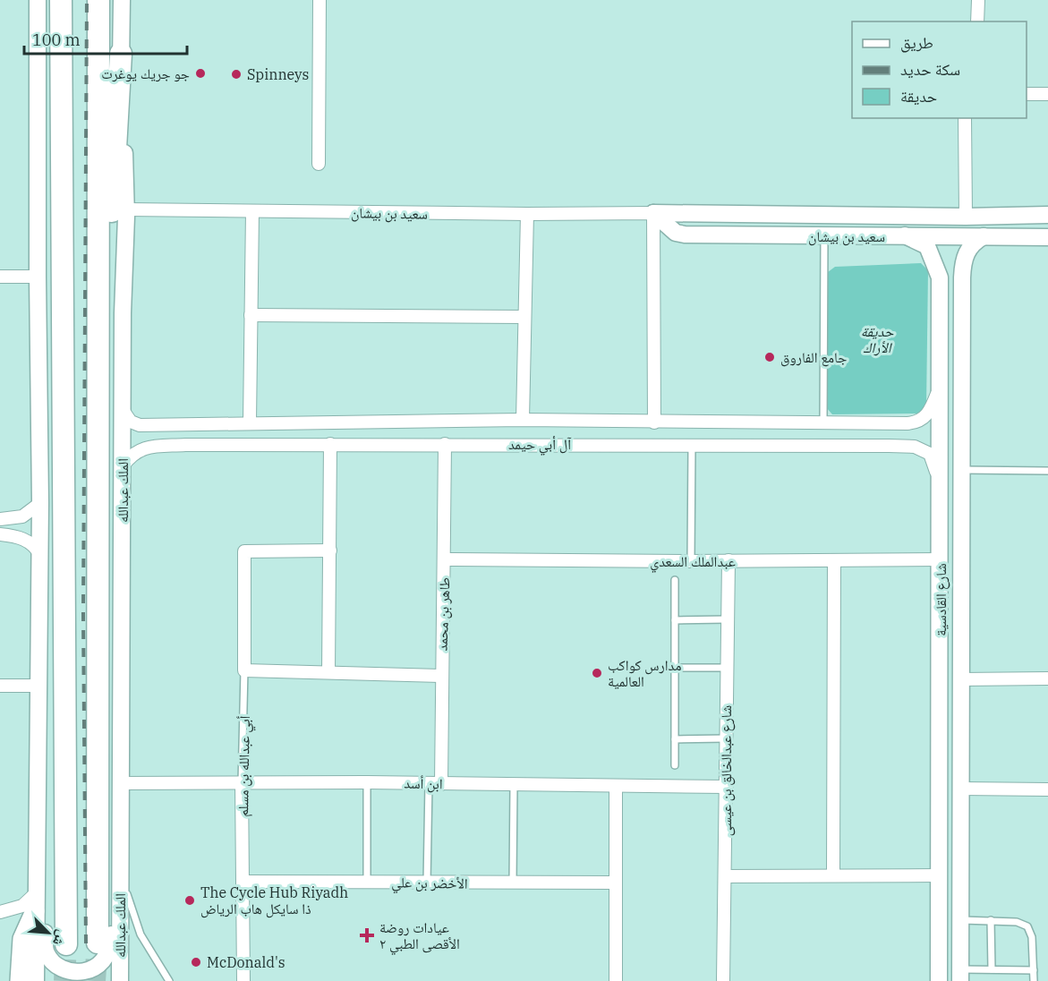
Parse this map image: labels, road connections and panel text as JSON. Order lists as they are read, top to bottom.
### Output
{
  "streets": {
    "highway": ["الملك عبدالله"],
    "main road": ["سعيد بن بيشان", "شارع القادسية"],
    "street": [
      "آل أبي حيمد",
      "عبدالملك السعدي",
      "طاهر بن محمد",
      "أبي عبدالله بن مسلم",
      "شارع عبدالخالق بن عيسى",
      "ابن أسد",
      "الأخضر بن علي"
    ]
  },
  "crossings": [
    ["سعيد بن بيشان", "الملك عبدالله"],
    ["سعيد بن بيشان", "شارع القادسية"],
    ["آل أبي حيمد", "الملك عبدالله"],
    ["آل أبي حيمد", "شارع القادسية"],
    ["آل أبي حيمد", "طاهر بن محمد"],
    ["الملك عبدالله", "ابن أسد"],
    ["عبدالملك السعدي", "شارع القادسية"],
    ["عبدالملك السعدي", "طاهر بن محمد"],
    ["عبدالملك السعدي", "شارع عبدالخالق بن عيسى"],
    ["طاهر بن محمد", "ابن أسد"],
    ["أبي عبدالله بن مسلم", "ابن أسد"],
    ["أبي عبدالله بن مسلم", "الأخضر بن علي"],
    ["شارع عبدالخالق بن عيسى", "ابن أسد"]
  ],
  "parks": ["حديقة الأراك"],
  "places": {
    "other": [
      "جو جريك يوغرت",
      "Spinneys",
      "جامع الفاروق",
      "مدارس كواكب العالمية",
      "The Cycle Hub Riyadh ذا سايكل هاب الرياض",
      "McDonald's"
    ],
    "health": ["عيادات روضة الأقصى الطبي ٢"]
  },
  "legend": ["طريق", "سكة حديد", "حديقة"],
  "scale_bar": "100 m",
  "north": "bottom right"
}
